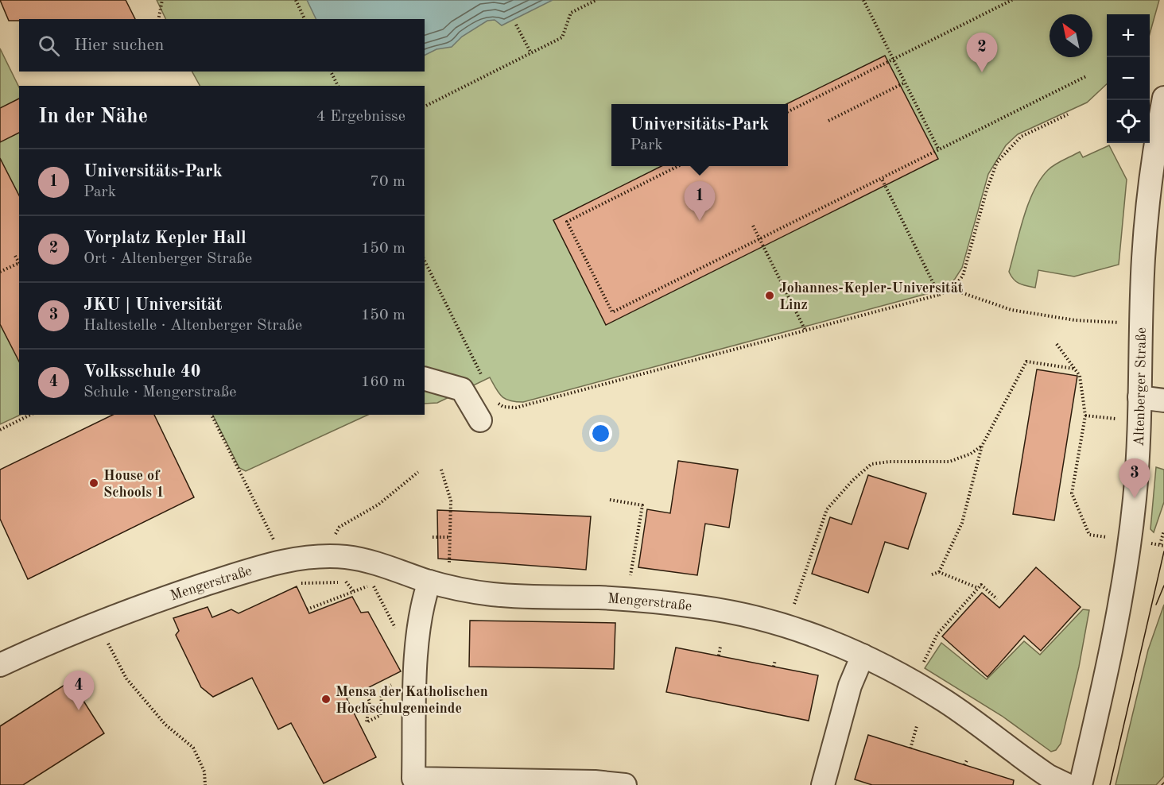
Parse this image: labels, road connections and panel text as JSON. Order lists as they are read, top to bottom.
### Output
{
  "streets": {
    "street": ["Altenberger Straße", "Mengerstraße"]
  },
  "places": ["Johannes-Kepler-Universität Linz", "House of Schools 1", "Mensa der Katholischen Hochschulgemeinde"],
  "north": "top left",
  "page": {
    "map_buttons": ["+", "−"],
    "search": "Hier suchen",
    "pins": [
      "2",
      "1",
      "3",
      "4"
    ],
    "heading": ["In der Nähe", "4 Ergebnisse"],
    "popup": ["Universitäts-Park", "Park"],
    "list": [
      {
        "mark": "1",
        "name": "Universitäts-Park",
        "note": "Park",
        "value": "70 m"
      },
      {
        "mark": "2",
        "name": "Vorplatz Kepler Hall",
        "note": "Ort · Altenberger Straße",
        "value": "150 m"
      },
      {
        "mark": "3",
        "name": "JKU | Universität",
        "note": "Haltestelle · Altenberger Straße",
        "value": "150 m"
      },
      {
        "mark": "4",
        "name": "Volksschule 40",
        "note": "Schule · Mengerstraße",
        "value": "160 m"
      }
    ]
  }
}
